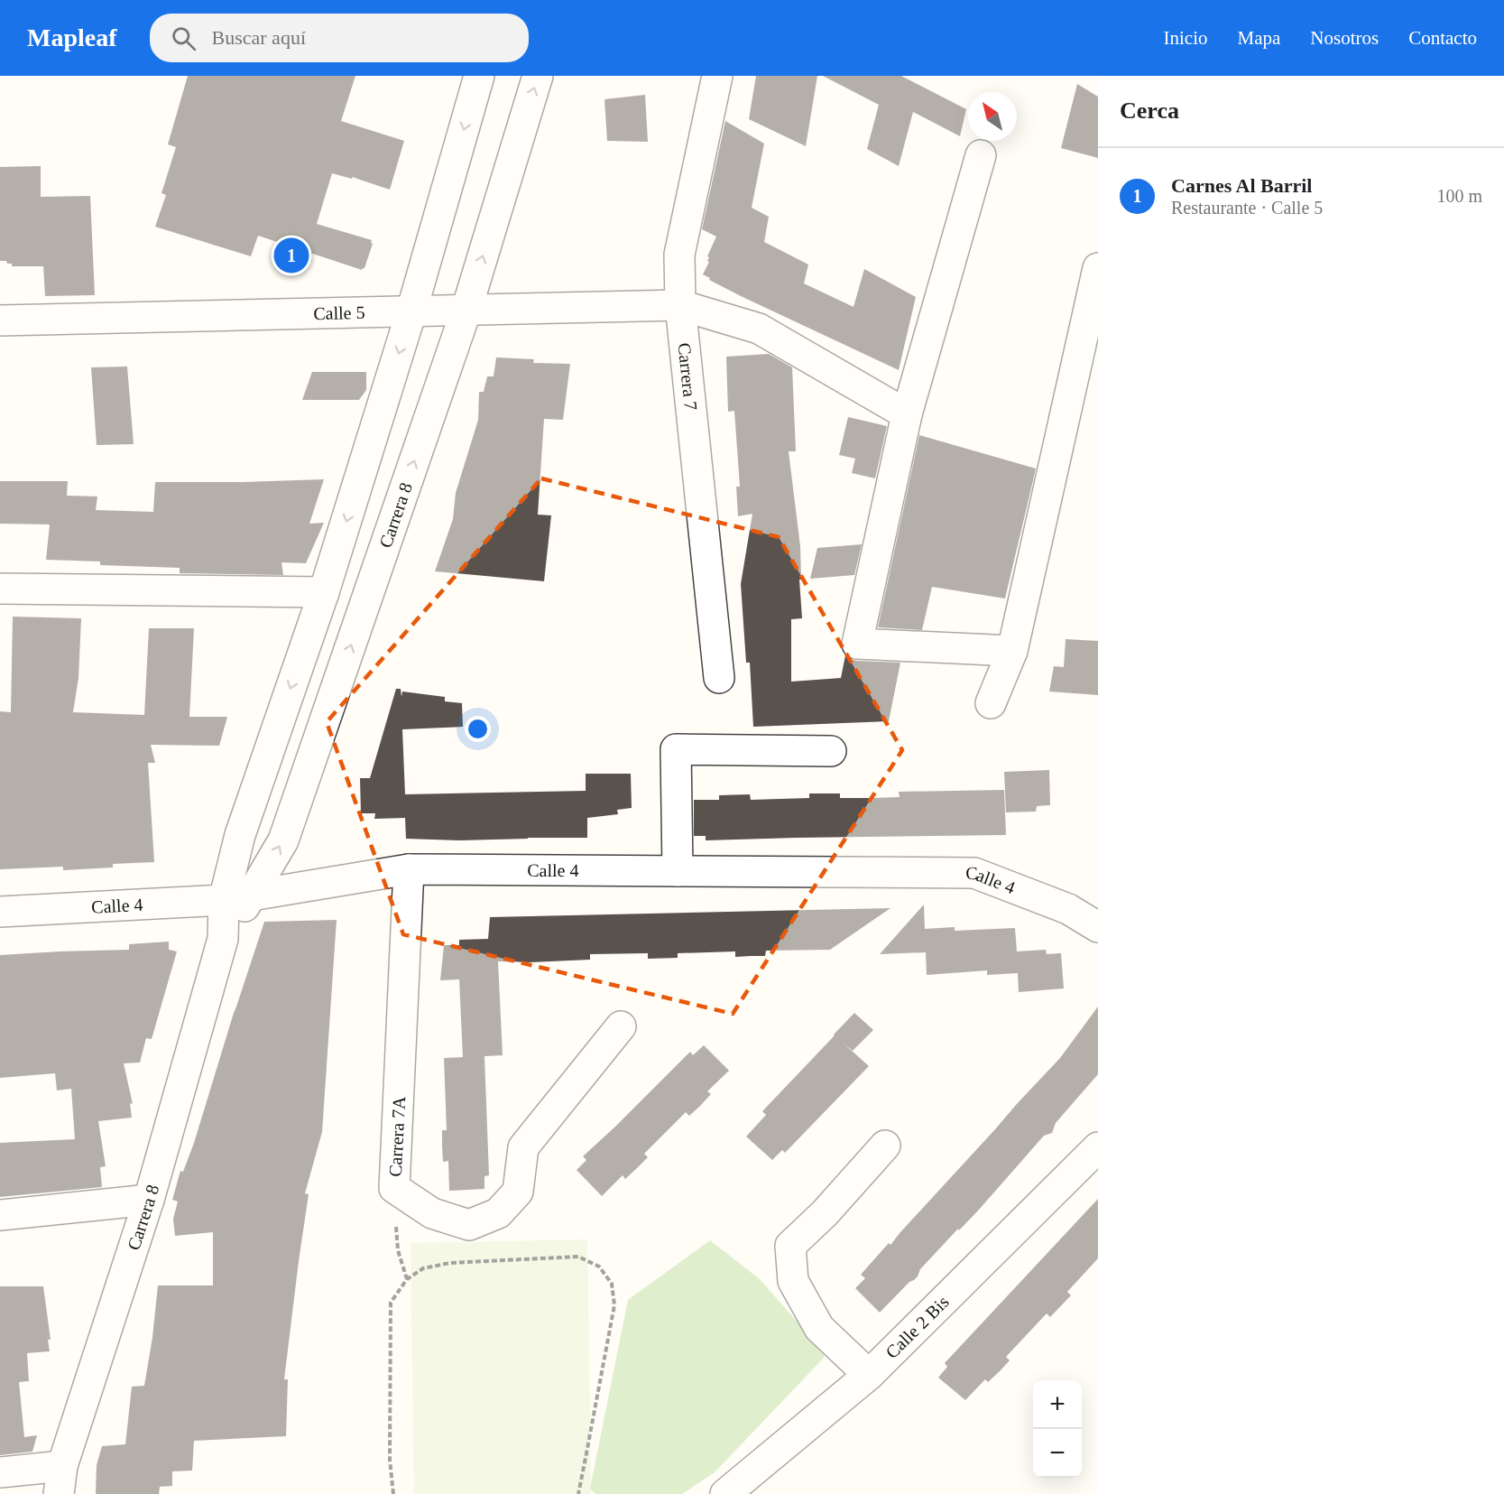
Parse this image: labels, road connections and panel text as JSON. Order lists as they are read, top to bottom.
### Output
{
  "streets": {
    "street": [
      "Calle 5",
      "Carrera 7",
      "Carrera 8",
      "Calle 4",
      "Carrera 7A",
      "Calle 2 Bis"
    ]
  },
  "crossings": [
    ["Calle 5", "Carrera 7"],
    ["Calle 5", "Carrera 8"],
    ["Carrera 8", "Calle 4"],
    ["Calle 4", "Carrera 7A"]
  ],
  "north": "top left",
  "page": {
    "header": "Mapleaf",
    "search": "Buscar aquí",
    "nav": [
      "Inicio",
      "Mapa",
      "Nosotros",
      "Contacto"
    ],
    "heading": "Cerca",
    "list": [
      {
        "mark": "1",
        "name": "Carnes Al Barril",
        "note": "Restaurante · Calle 5",
        "value": "100 m"
      }
    ],
    "pins": "1",
    "map_buttons": ["+", "−"]
  }
}
